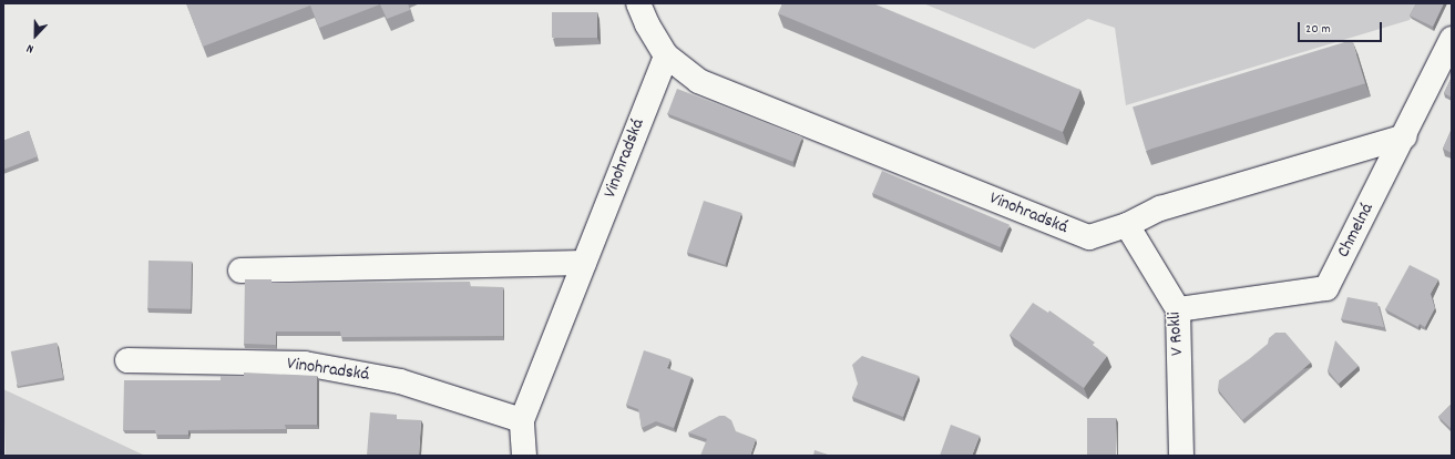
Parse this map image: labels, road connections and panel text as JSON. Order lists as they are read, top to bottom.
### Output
{
  "streets": {
    "street": ["Vinohradská", "Chmelná", "V Rokli"]
  },
  "crossings": [
    ["Vinohradská", "Chmelná"],
    ["Vinohradská", "V Rokli"],
    ["Chmelná", "V Rokli"]
  ],
  "scale_bar": "20 m",
  "north": "bottom"
}
